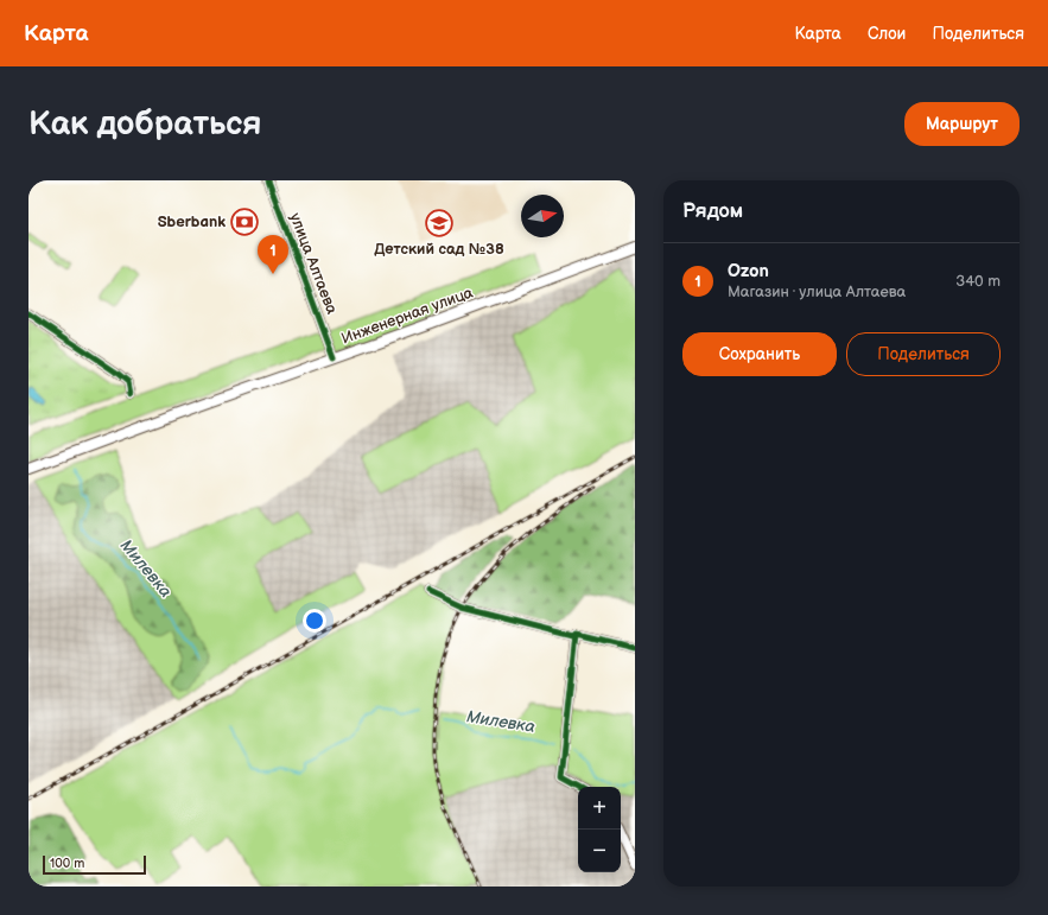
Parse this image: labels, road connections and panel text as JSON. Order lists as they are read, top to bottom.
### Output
{
  "streets": {
    "main road": ["Инженерная улица"],
    "street": ["улица Алтаева"]
  },
  "crossings": [
    ["улица Алтаева", "Инженерная улица"]
  ],
  "water": ["Милевка"],
  "places": {
    "bank": ["Sberbank"],
    "school or university": ["Детский сад №38"]
  },
  "scale_bar": "100 m",
  "north": "right",
  "page": {
    "header": "Карта",
    "nav": ["Карта", "Слои", "Поделиться"],
    "buttons": [
      "Маршрут",
      ["Сохранить", "Поделиться"]
    ],
    "title": "Как добраться",
    "heading": "Рядом",
    "pins": "1",
    "list": [
      {
        "mark": "1",
        "name": "Ozon",
        "note": "Магазин · улица Алтаева",
        "value": "340 m"
      }
    ],
    "map_buttons": ["+", "−"],
    "scale": "100 m"
  }
}
